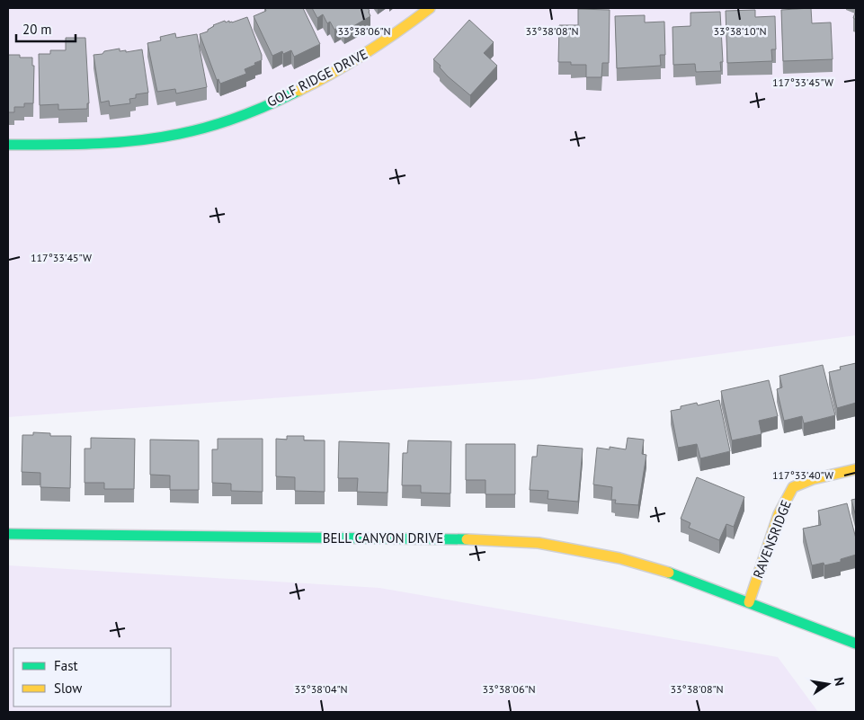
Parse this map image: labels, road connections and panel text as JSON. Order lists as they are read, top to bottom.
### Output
{
  "streets": {
    "street": ["GOLF RIDGE DRIVE", "BELL CANYON DRIVE", "RAVENSRIDGE"]
  },
  "crossings": [
    ["BELL CANYON DRIVE", "RAVENSRIDGE"]
  ],
  "legend": ["Fast", "Slow"],
  "scale_bar": "20 m",
  "north": "right",
  "coordinates": [
    "33°38'06\"N",
    "33°38'08\"N",
    "33°38'10\"N",
    "117°33'45\"W",
    "117°33'40\"W",
    "33°38'04\"N"
  ]
}
